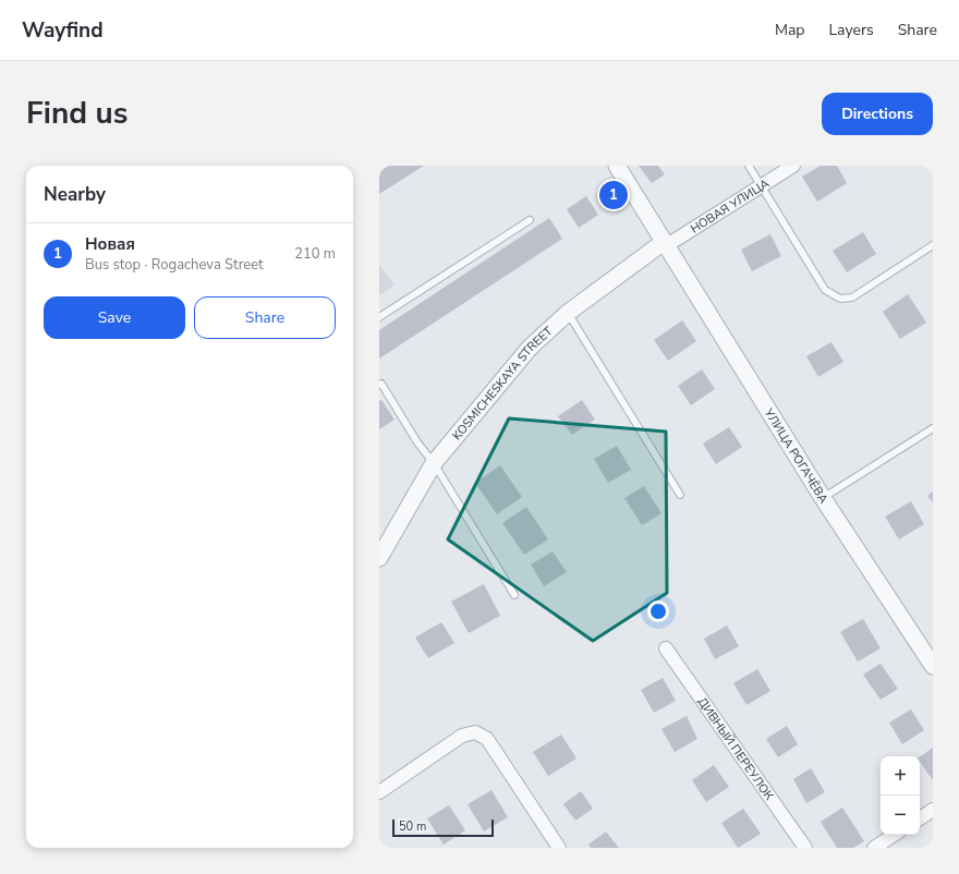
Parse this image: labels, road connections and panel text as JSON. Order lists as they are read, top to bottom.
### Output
{
  "streets": {
    "street": [
      "НОВАЯ УЛИЦА",
      "KOSMICHESKAYA STREET",
      "УЛИЦА РОГАЧЁВА",
      "ДИВНЫЙ ПЕРЕУЛОК"
    ]
  },
  "crossings": [
    ["НОВАЯ УЛИЦА", "KOSMICHESKAYA STREET"],
    ["НОВАЯ УЛИЦА", "УЛИЦА РОГАЧЁВА"],
    ["KOSMICHESKAYA STREET", "УЛИЦА РОГАЧЁВА"]
  ],
  "scale_bar": "50 m",
  "page": {
    "header": "Wayfind",
    "nav": ["Map", "Layers", "Share"],
    "title": "Find us",
    "buttons": [
      "Directions",
      ["Save", "Share"]
    ],
    "heading": "Nearby",
    "pins": "1",
    "list": [
      {
        "mark": "1",
        "name": "Новая",
        "note": "Bus stop · Rogacheva Street",
        "value": "210 m"
      }
    ],
    "map_buttons": ["+", "−"],
    "scale": "50 m"
  }
}
